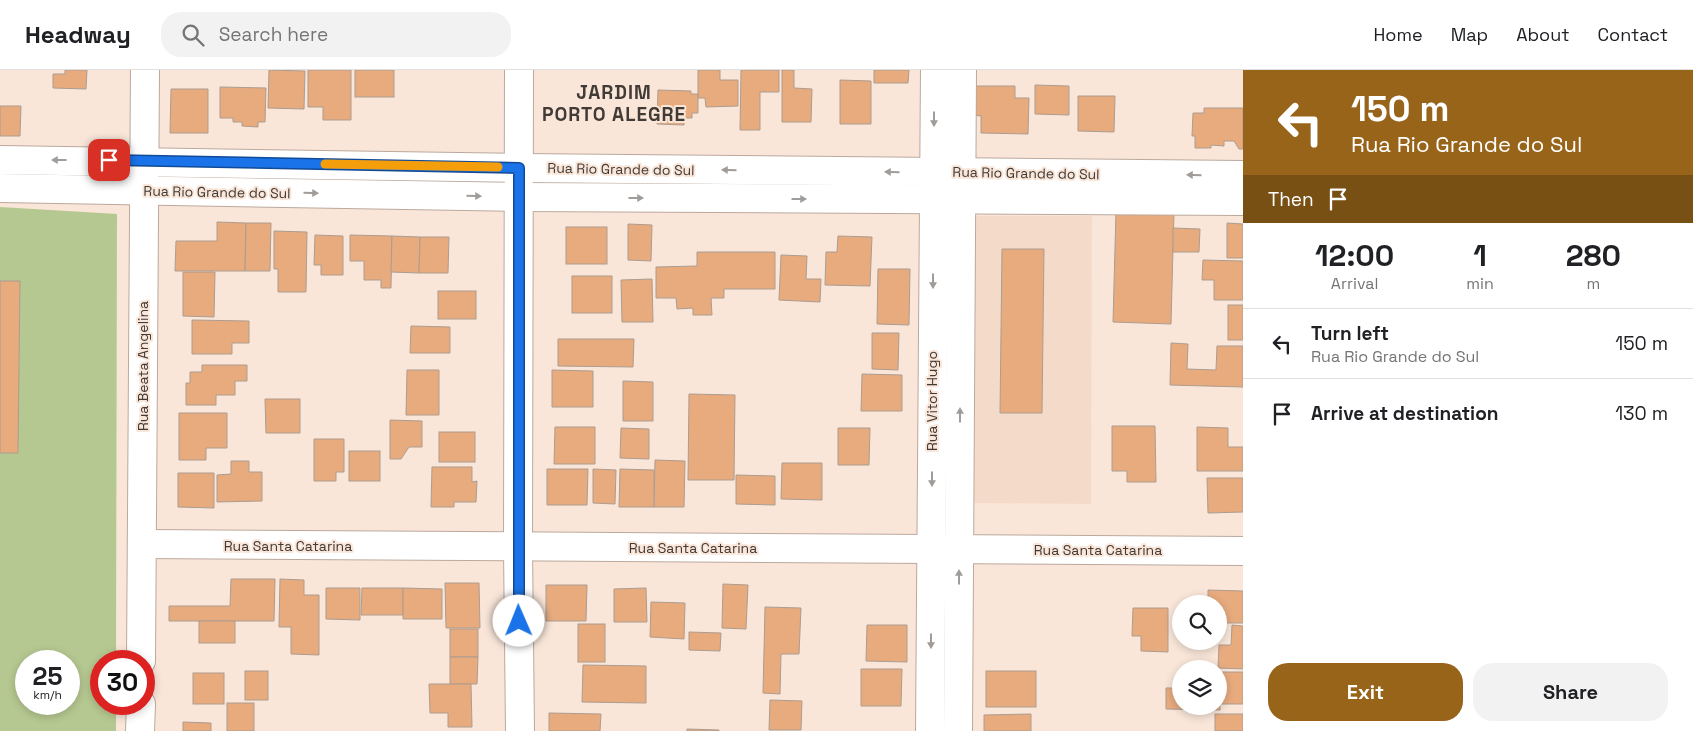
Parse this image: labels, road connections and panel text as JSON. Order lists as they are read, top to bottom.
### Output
{
  "streets": {
    "street": [
      "Rua Rio Grande do Sul",
      "Rua Beata Angelina",
      "Rua Vitor Hugo",
      "Rua Santa Catarina"
    ]
  },
  "crossings": [
    ["Rua Rio Grande do Sul", "Rua Beata Angelina"],
    ["Rua Rio Grande do Sul", "Rua Vitor Hugo"],
    ["Rua Beata Angelina", "Rua Santa Catarina"],
    ["Rua Vitor Hugo", "Rua Santa Catarina"]
  ],
  "districts": ["JARDIM PORTO ALEGRE"],
  "page": {
    "header": "Headway",
    "search": "Search here",
    "nav": [
      "Home",
      "Map",
      "About",
      "Contact"
    ],
    "turn": ["150 m", "Rua Rio Grande do Sul"],
    "then": "Then",
    "eta": [
      "12:00",
      "Arrival",
      "1",
      "min",
      "280",
      "m"
    ],
    "list": [
      {
        "name": "Turn left",
        "note": "Rua Rio Grande do Sul",
        "value": "150 m"
      },
      {
        "name": "Arrive at destination",
        "value": "130 m"
      }
    ],
    "speed": "25 km/h",
    "limit": "30",
    "buttons": ["Exit", "Share"]
  }
}
